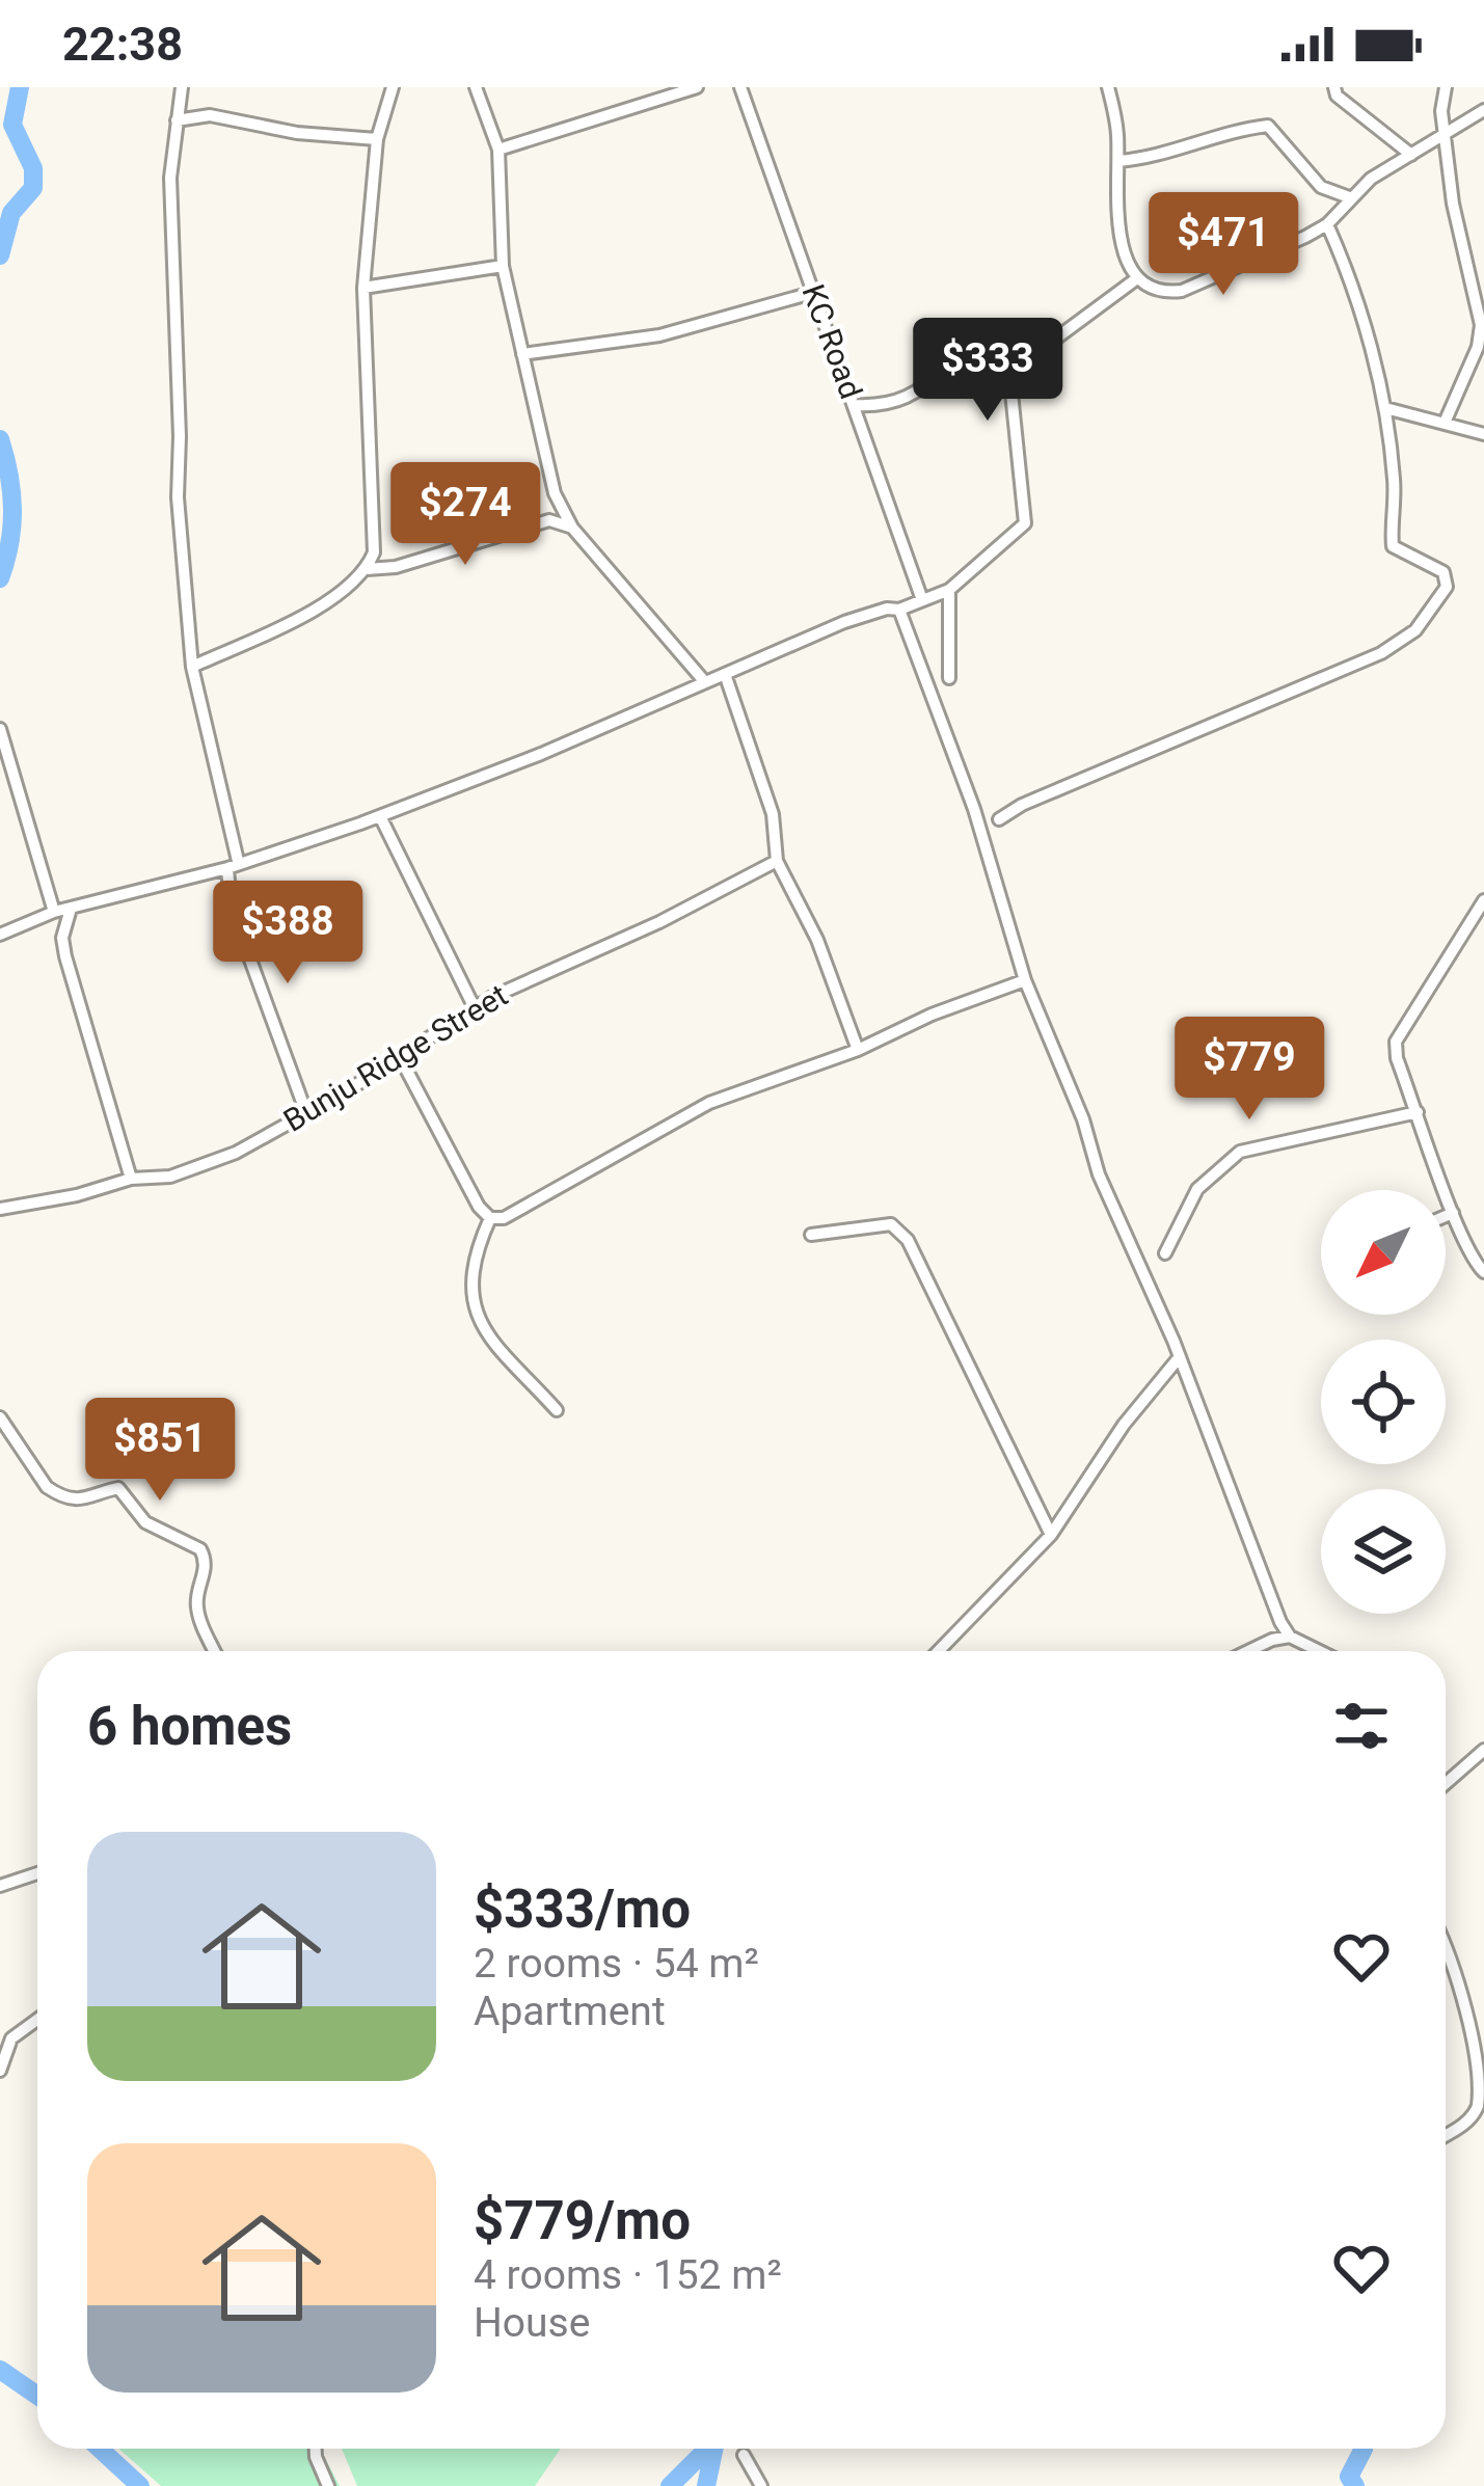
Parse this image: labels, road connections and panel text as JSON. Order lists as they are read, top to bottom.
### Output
{
  "streets": {
    "street": ["KC Road", "Bunju Ridge Street"]
  },
  "north": "bottom left",
  "page": {
    "status": "22:38",
    "price": [
      "$471",
      "$333",
      "$274",
      "$388",
      "$779",
      "$851"
    ],
    "heading": "6 homes",
    "list": [
      {
        "name": "$333/mo",
        "note": "2 rooms · 54 m² · Apartment"
      },
      {
        "name": "$779/mo",
        "note": "4 rooms · 152 m² · House"
      }
    ]
  }
}
